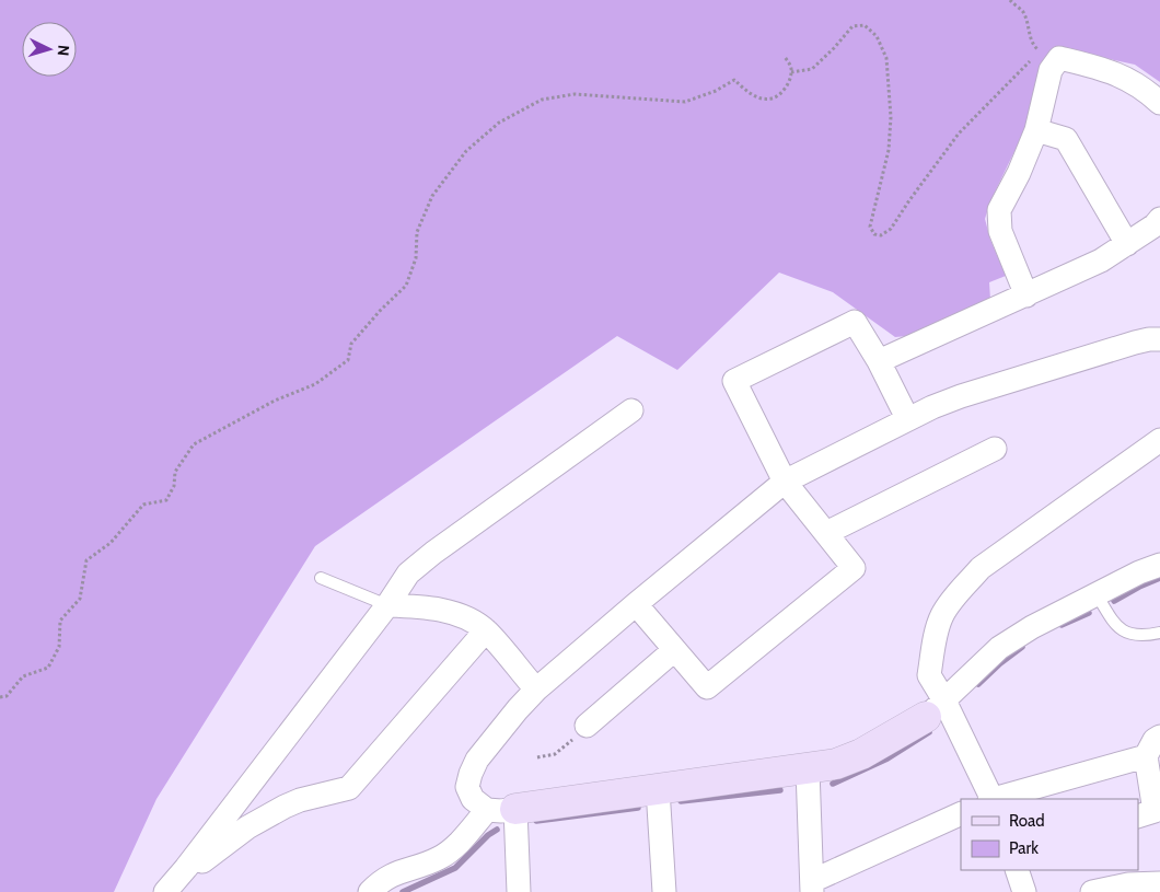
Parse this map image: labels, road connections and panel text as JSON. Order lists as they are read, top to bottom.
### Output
{
  "legend": ["Road", "Park"],
  "north": "right"
}
